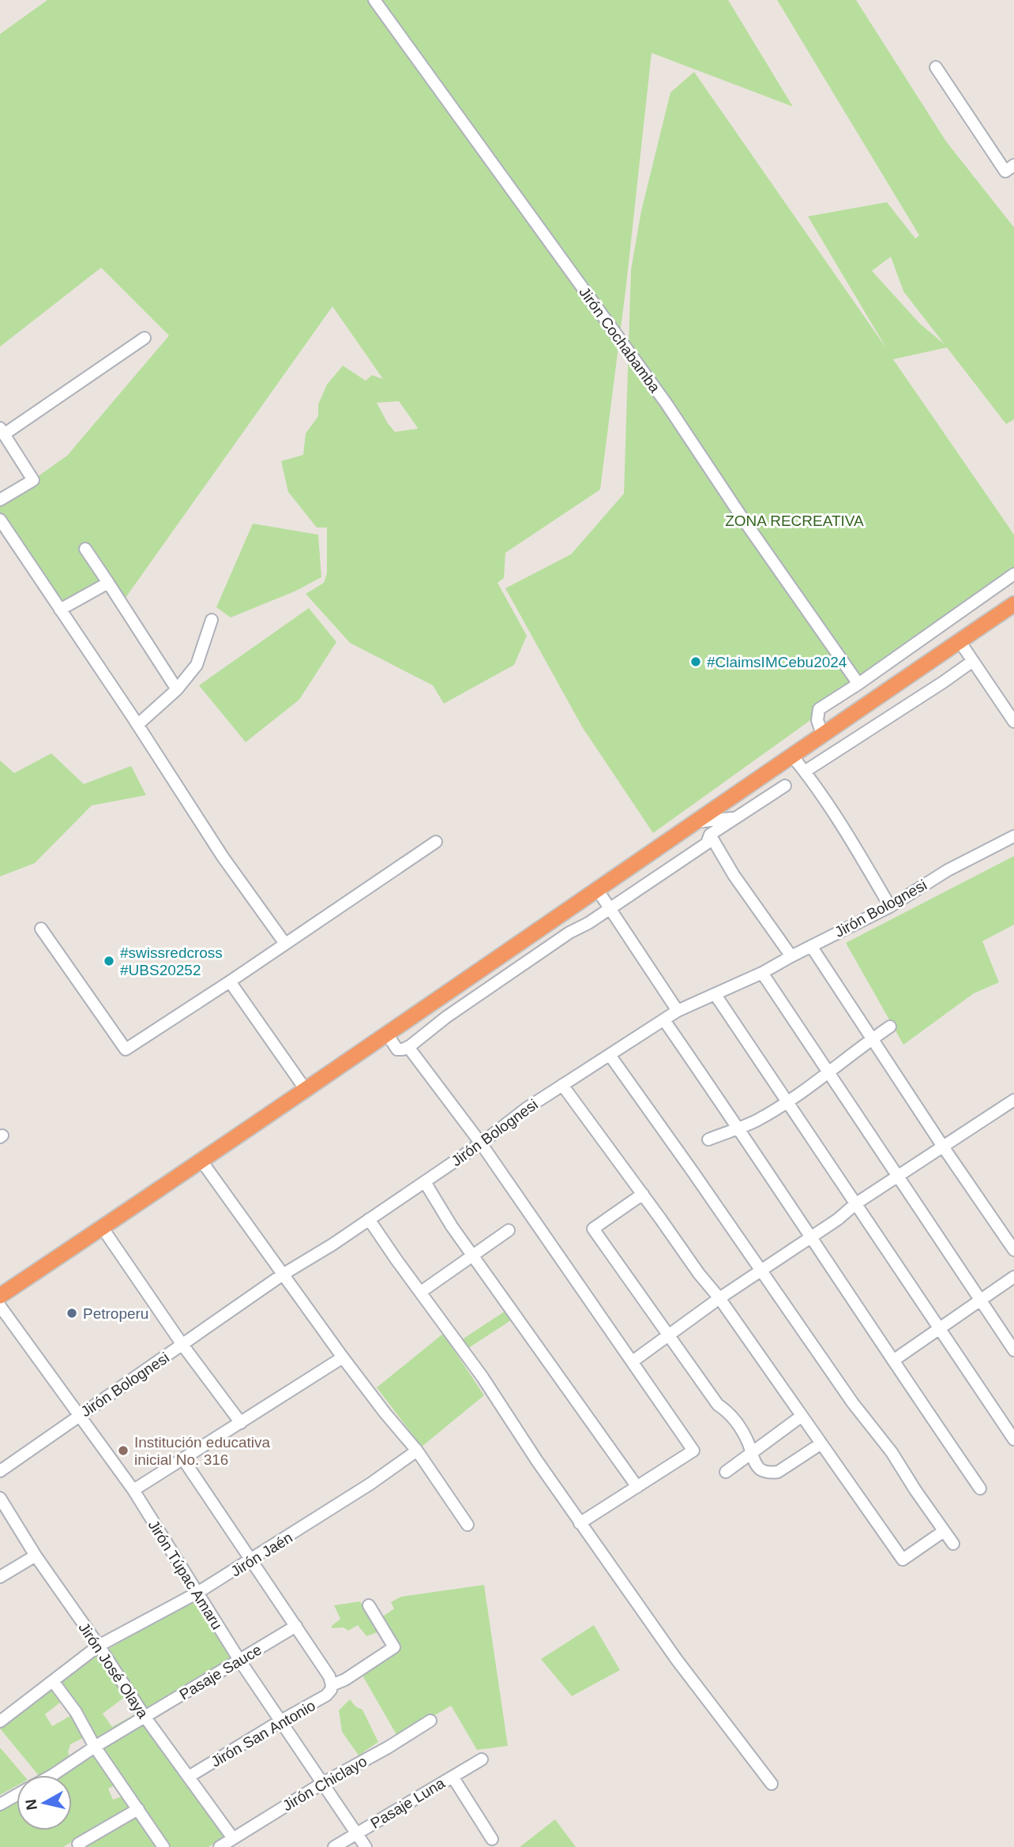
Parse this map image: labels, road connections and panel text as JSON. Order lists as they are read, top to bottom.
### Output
{
  "streets": {
    "street": [
      "Jirón Cochabamba",
      "Jirón Bolognesi",
      "Jirón Jaén",
      "Jirón Túpac Amaru",
      "Jirón José Olaya",
      "Pasaje Sauce",
      "Jirón San Antonio",
      "Jirón Chiclayo",
      "Pasaje Luna"
    ]
  },
  "crossings": [
    ["Jirón Bolognesi", "Jirón Túpac Amaru"],
    ["Jirón Jaén", "Jirón Túpac Amaru"],
    ["Jirón Jaén", "Jirón José Olaya"],
    ["Jirón Túpac Amaru", "Pasaje Sauce"],
    ["Jirón Túpac Amaru", "Jirón San Antonio"],
    ["Jirón Túpac Amaru", "Jirón Chiclayo"],
    ["Jirón Túpac Amaru", "Pasaje Luna"],
    ["Jirón José Olaya", "Pasaje Sauce"],
    ["Jirón José Olaya", "Jirón San Antonio"],
    ["Jirón José Olaya", "Jirón Chiclayo"]
  ],
  "parks": ["ZONA RECREATIVA"],
  "places": [
    "#ClaimsIMCebu2024",
    "#swissredcross #UBS20252",
    "Petroperu",
    "Institución educativa inicial No. 316"
  ],
  "north": "left"
}
